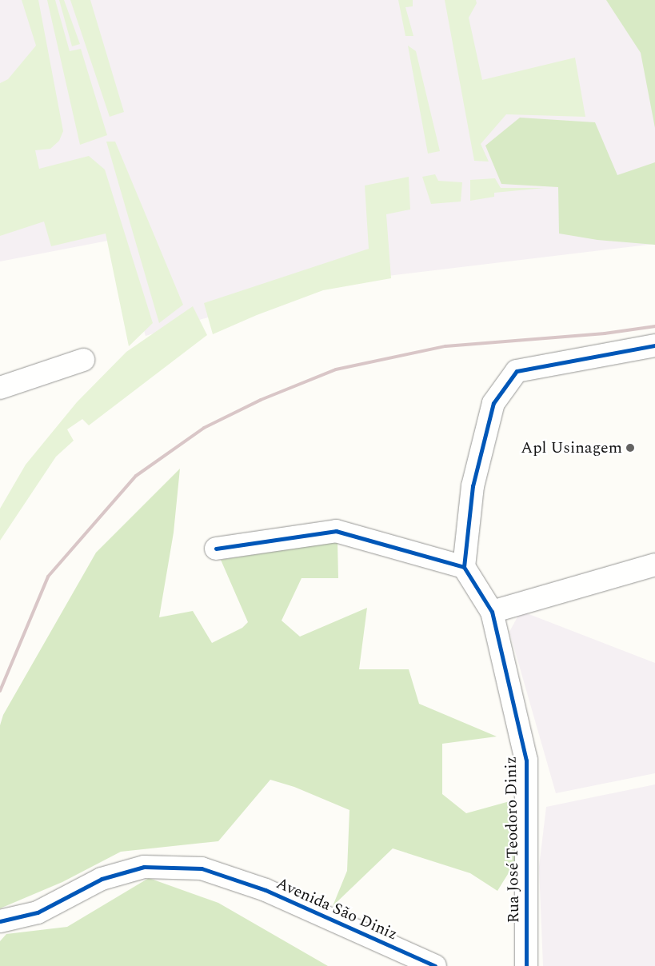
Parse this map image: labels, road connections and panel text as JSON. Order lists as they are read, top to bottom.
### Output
{
  "streets": {
    "street": ["Rua José Teodoro Diniz", "Avenida São Diniz"]
  },
  "places": ["Apl Usinagem"]
}
